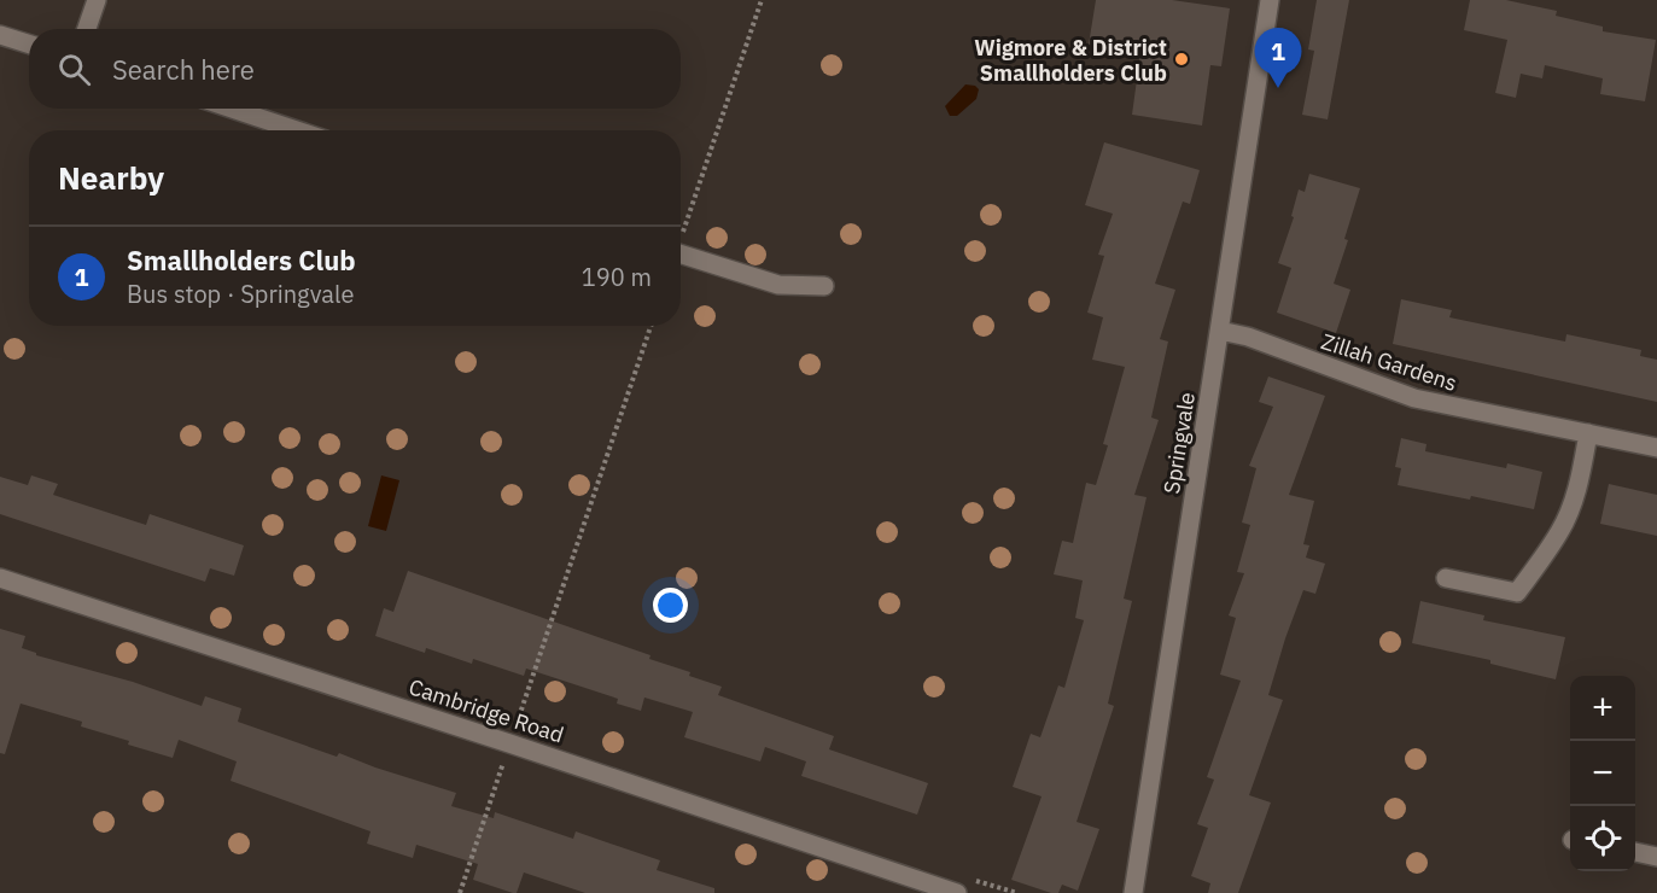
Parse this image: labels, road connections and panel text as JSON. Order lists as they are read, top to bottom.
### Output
{
  "streets": {
    "street": ["Zillah Gardens", "Springvale", "Cambridge Road"]
  },
  "crossings": [
    ["Zillah Gardens", "Springvale"]
  ],
  "places": ["Wigmore & District Smallholders Club"],
  "page": {
    "pins": "1",
    "search": "Search here",
    "heading": "Nearby",
    "list": [
      {
        "mark": "1",
        "name": "Smallholders Club",
        "note": "Bus stop · Springvale",
        "value": "190 m"
      }
    ],
    "map_buttons": ["+", "−"]
  }
}
